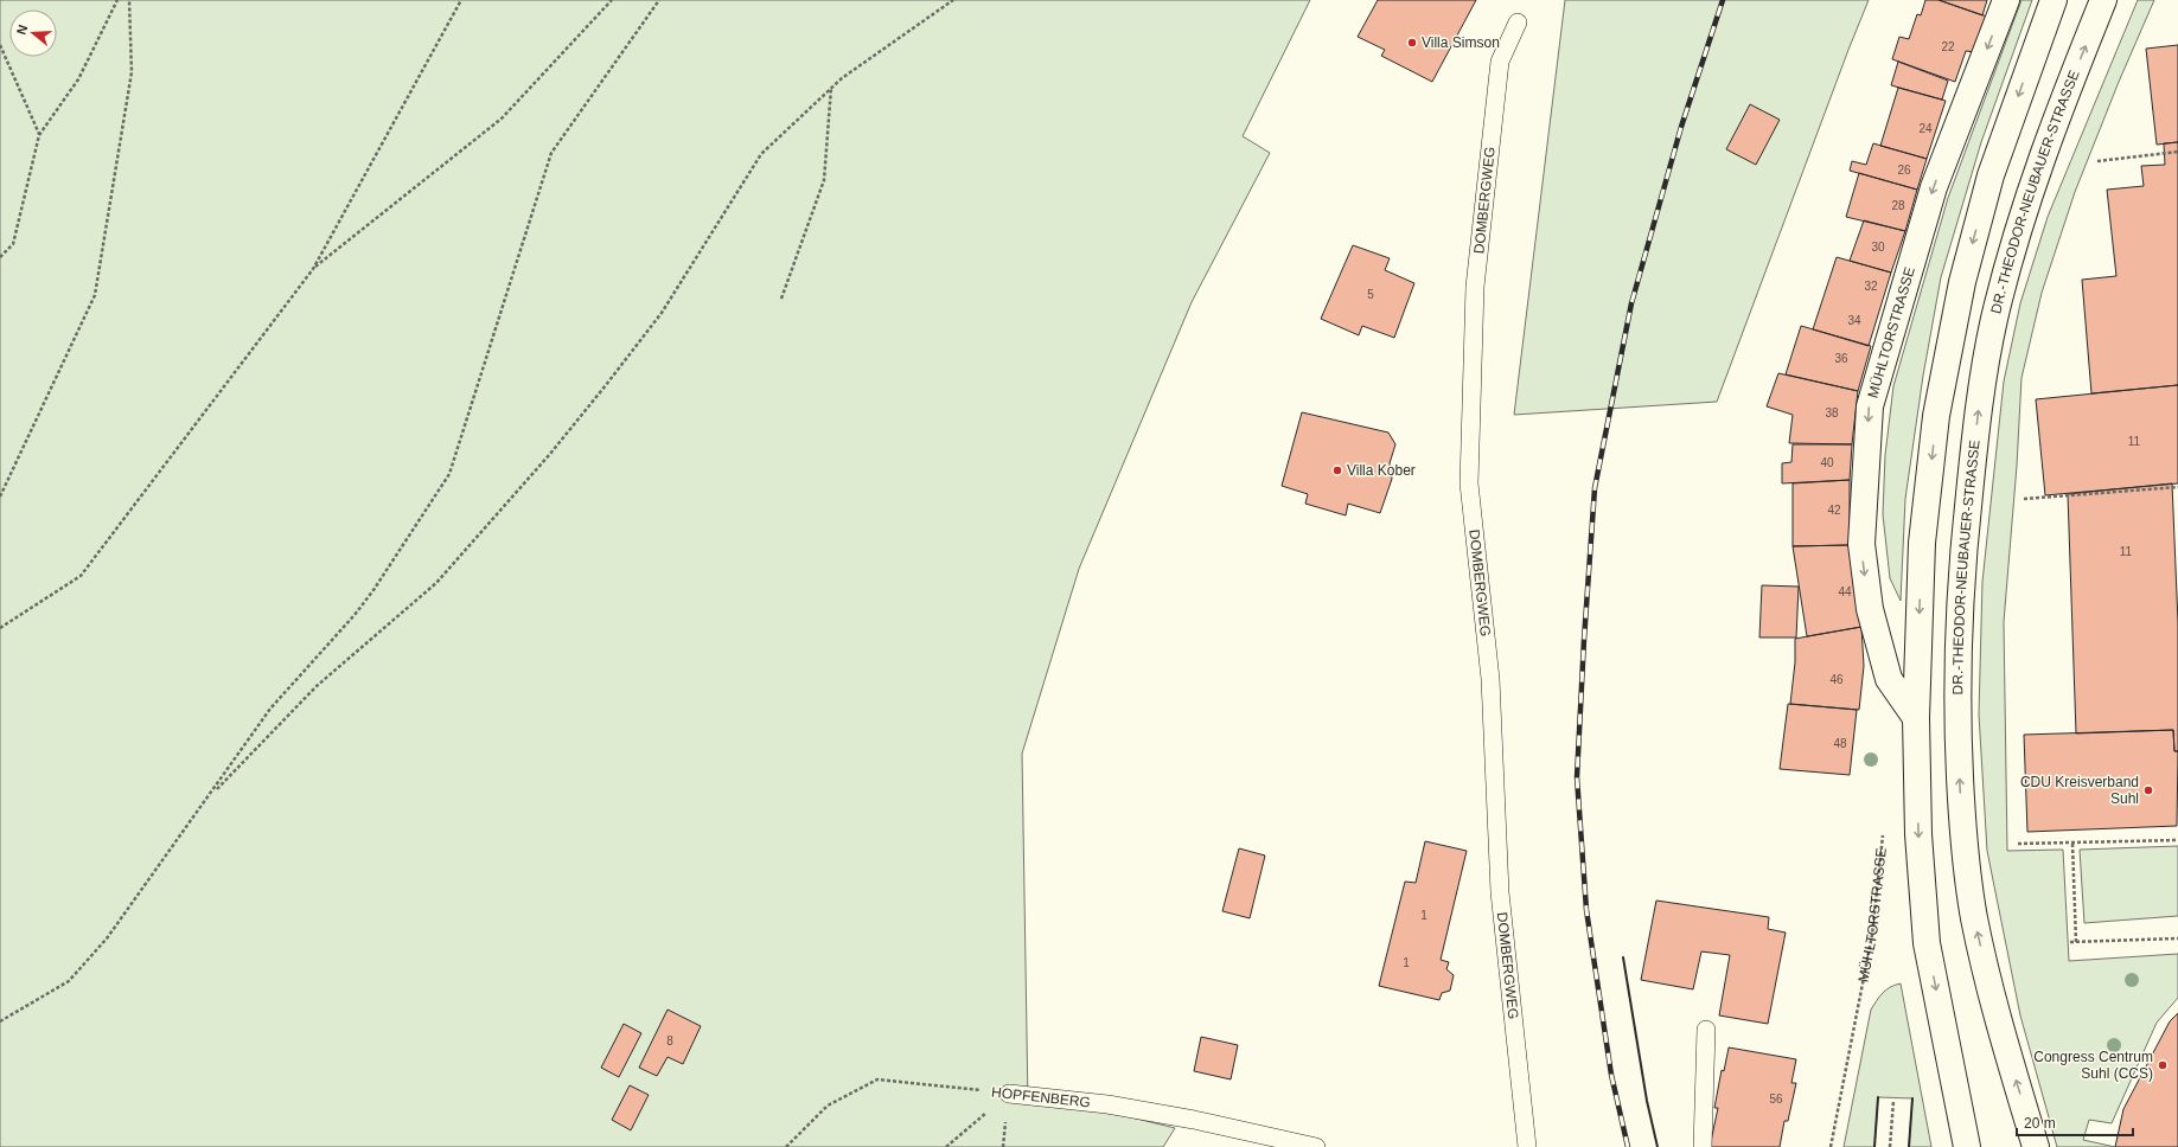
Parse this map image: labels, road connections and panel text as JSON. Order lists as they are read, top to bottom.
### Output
{
  "streets": {
    "main road": ["DR.-THEODOR-NEUBAUER-STRASSE", "MÜHLTORSTRASSE"],
    "lane": ["DOMBERGWEG", "HOPFENBERG"]
  },
  "places": [
    "Villa Simson",
    "Villa Kober",
    "CDU Kreisverband Suhl",
    "Congress Centrum Suhl (CCS)"
  ],
  "house_numbers": [
    "22",
    "24",
    "26",
    "28",
    "30",
    "32",
    "5",
    "34",
    "36",
    "38",
    "11",
    "40",
    "42",
    "11",
    "44",
    "46",
    "48",
    "1",
    "1",
    "8",
    "56"
  ],
  "scale_bar": "20 m",
  "north": "left"
}
